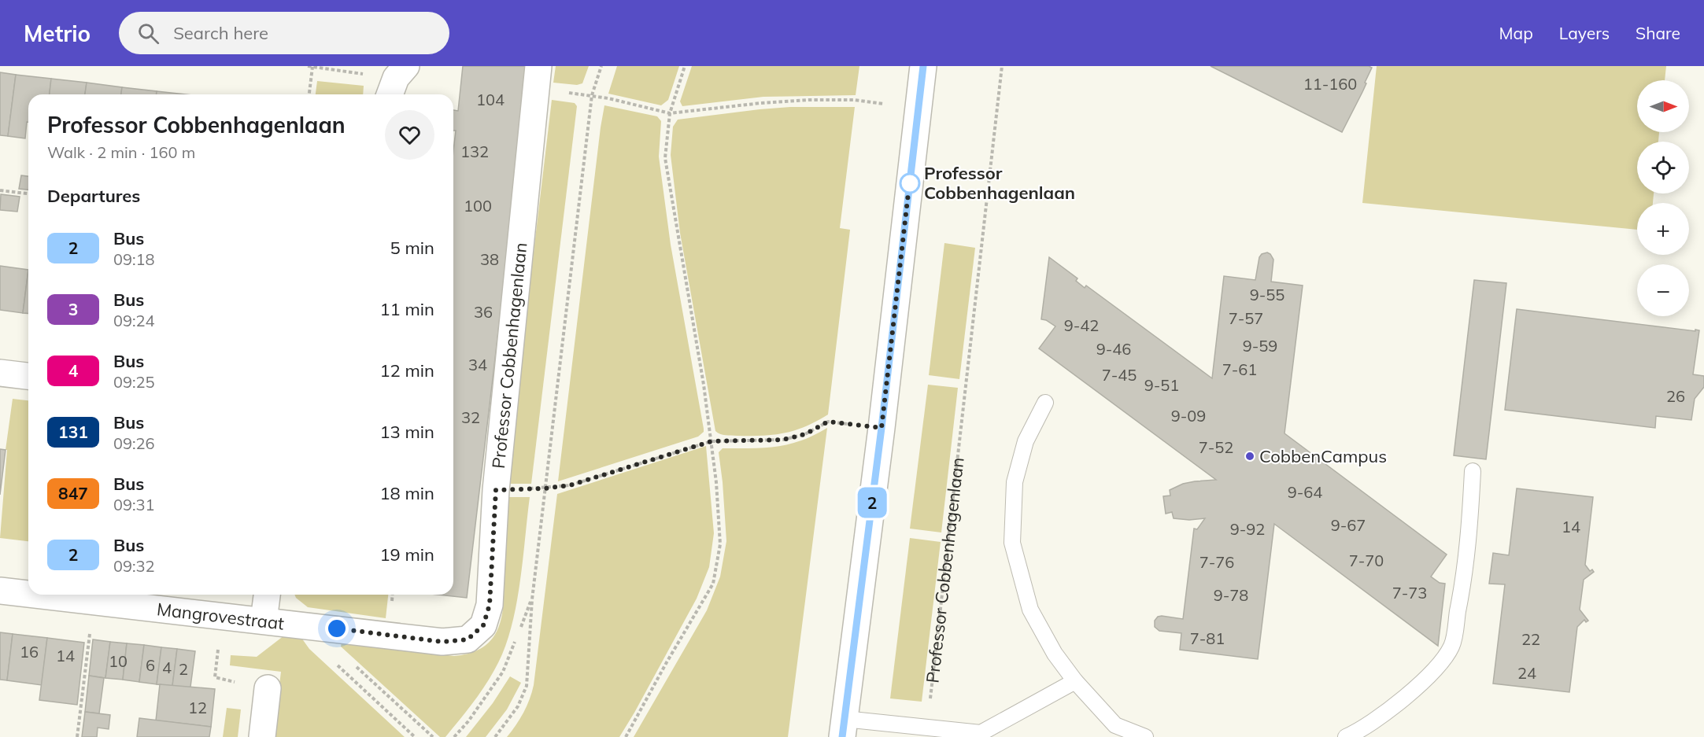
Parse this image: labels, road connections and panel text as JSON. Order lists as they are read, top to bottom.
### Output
{
  "streets": {
    "street": ["Professor Cobbenhagenlaan", "Mangrovestraat"]
  },
  "crossings": [
    ["Professor Cobbenhagenlaan", "Mangrovestraat"]
  ],
  "places": ["Professor Cobbenhagenlaan", "CobbenCampus"],
  "lines": ["bus line 2"],
  "house_numbers": [
    "11-160",
    "104",
    "132",
    "100",
    "38",
    "9-55",
    "36",
    "7-57",
    "9-42",
    "9-59",
    "9-46",
    "34",
    "7-61",
    "7-45",
    "9-51",
    "26",
    "9-09",
    "32",
    "7-52",
    "9-64",
    "9-67",
    "14",
    "9-92",
    "7-70",
    "7-76",
    "7-73",
    "9-78",
    "7-81",
    "22",
    "16",
    "14",
    "10",
    "6",
    "4",
    "2",
    "24",
    "12"
  ],
  "north": "right",
  "page": {
    "header": "Metrio",
    "search": "Search here",
    "nav": ["Map", "Layers", "Share"],
    "on_map": "2",
    "map_buttons": ["+", "−"],
    "heading": [
      ["Professor Cobbenhagenlaan", "Walk · 2 min · 160 m"],
      "Departures"
    ],
    "list": [
      {
        "mark": "2",
        "name": "Bus",
        "note": "09:18",
        "value": "5 min"
      },
      {
        "mark": "3",
        "name": "Bus",
        "note": "09:24",
        "value": "11 min"
      },
      {
        "mark": "4",
        "name": "Bus",
        "note": "09:25",
        "value": "12 min"
      },
      {
        "mark": "131",
        "name": "Bus",
        "note": "09:26",
        "value": "13 min"
      },
      {
        "mark": "847",
        "name": "Bus",
        "note": "09:31",
        "value": "18 min"
      },
      {
        "mark": "2",
        "name": "Bus",
        "note": "09:32",
        "value": "19 min"
      }
    ]
  }
}
